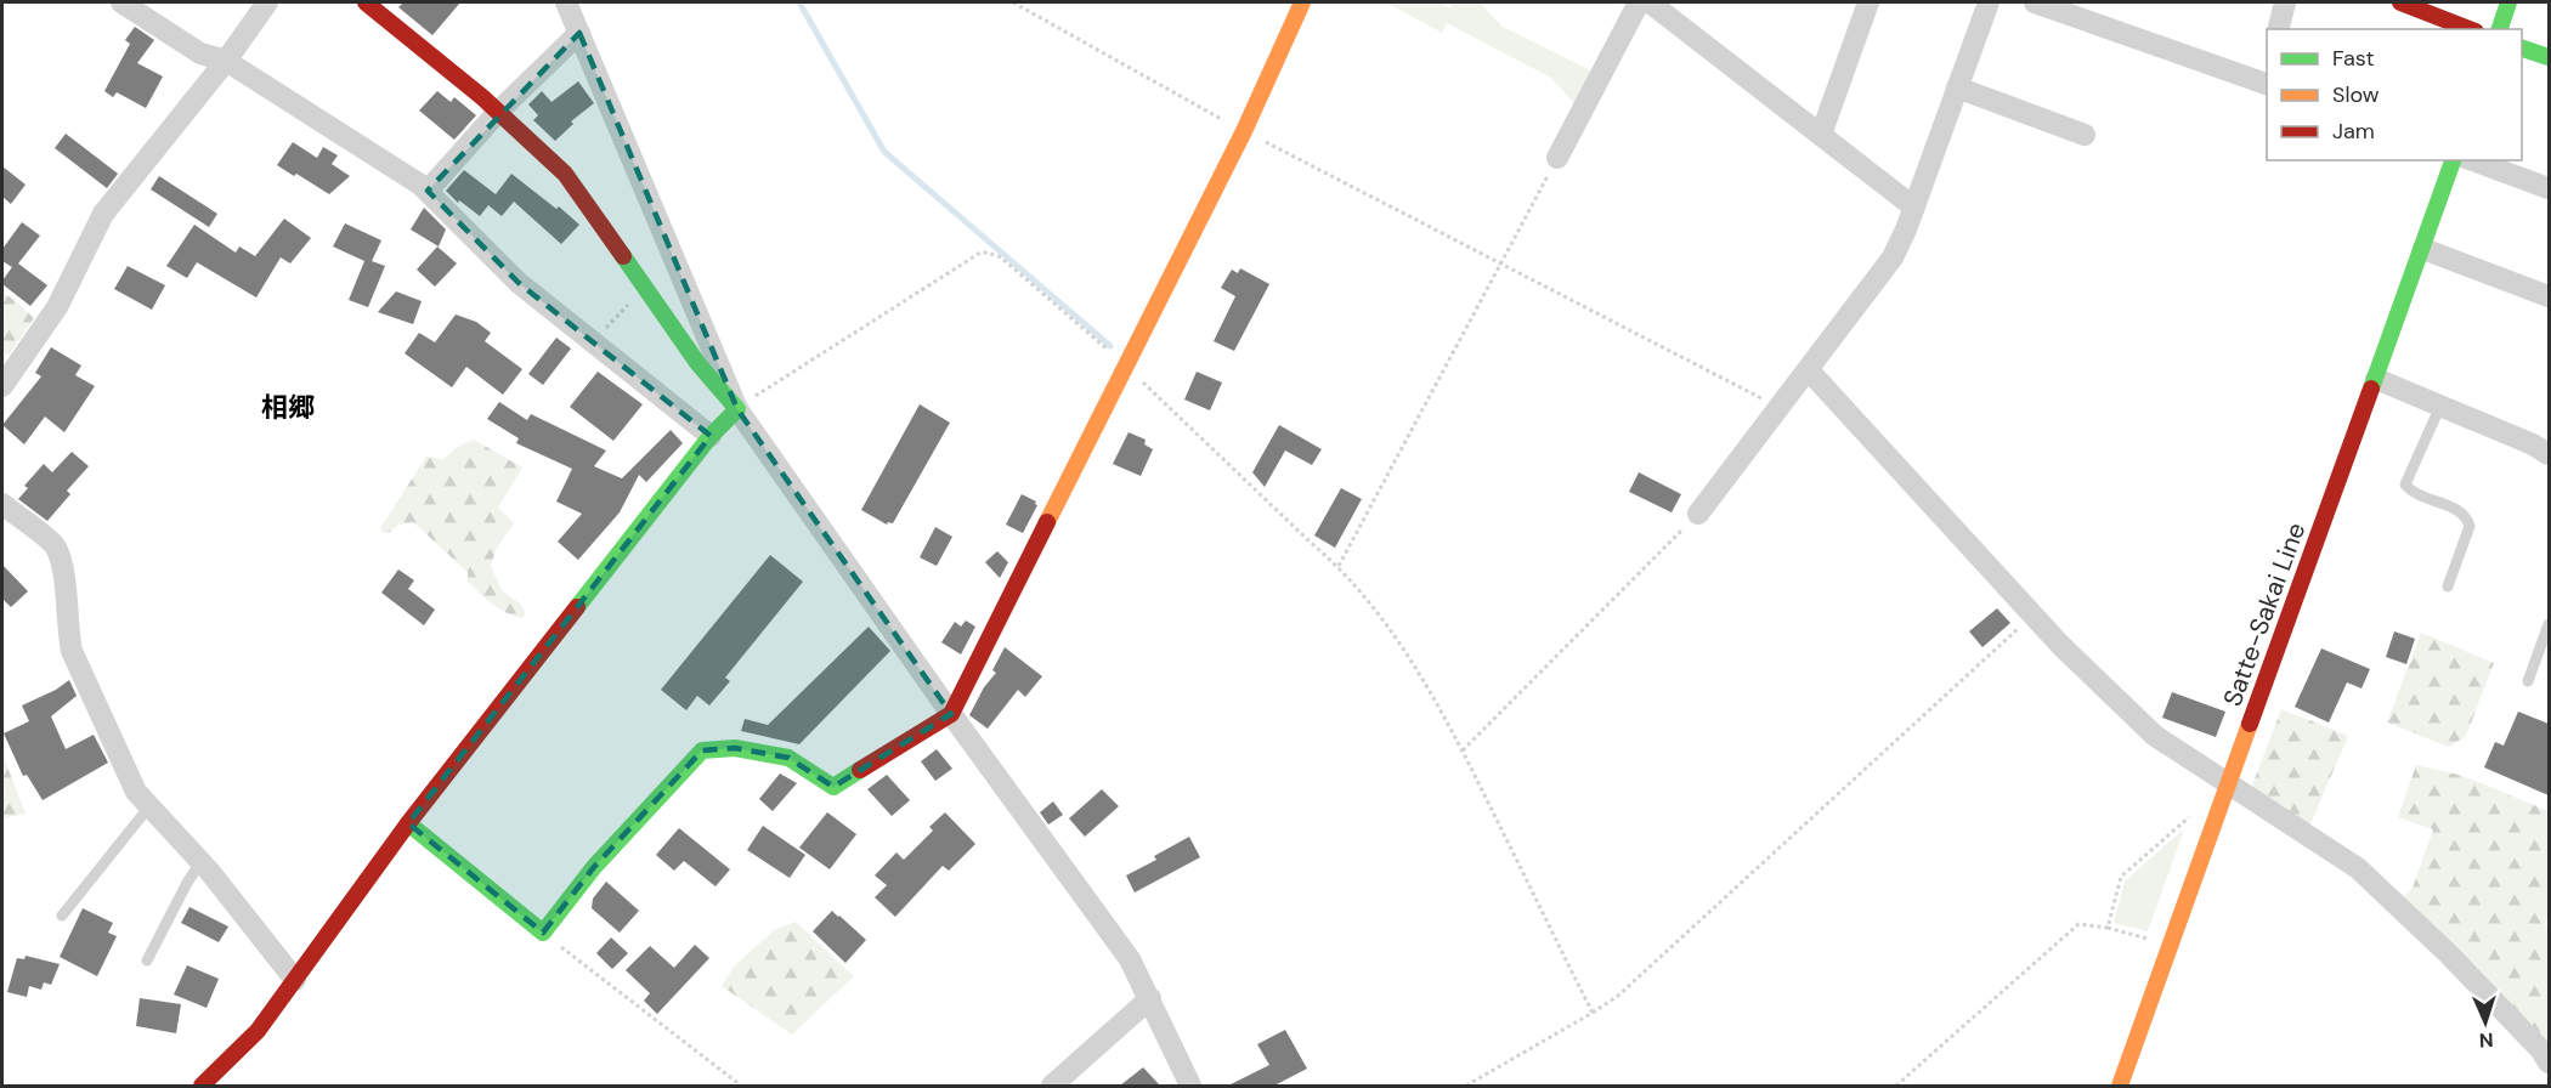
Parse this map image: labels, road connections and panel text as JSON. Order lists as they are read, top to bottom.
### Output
{
  "streets": {
    "street": ["Satte-Sakai Line"]
  },
  "districts": ["相郷"],
  "legend": ["Fast", "Slow", "Jam"],
  "north": "bottom"
}
